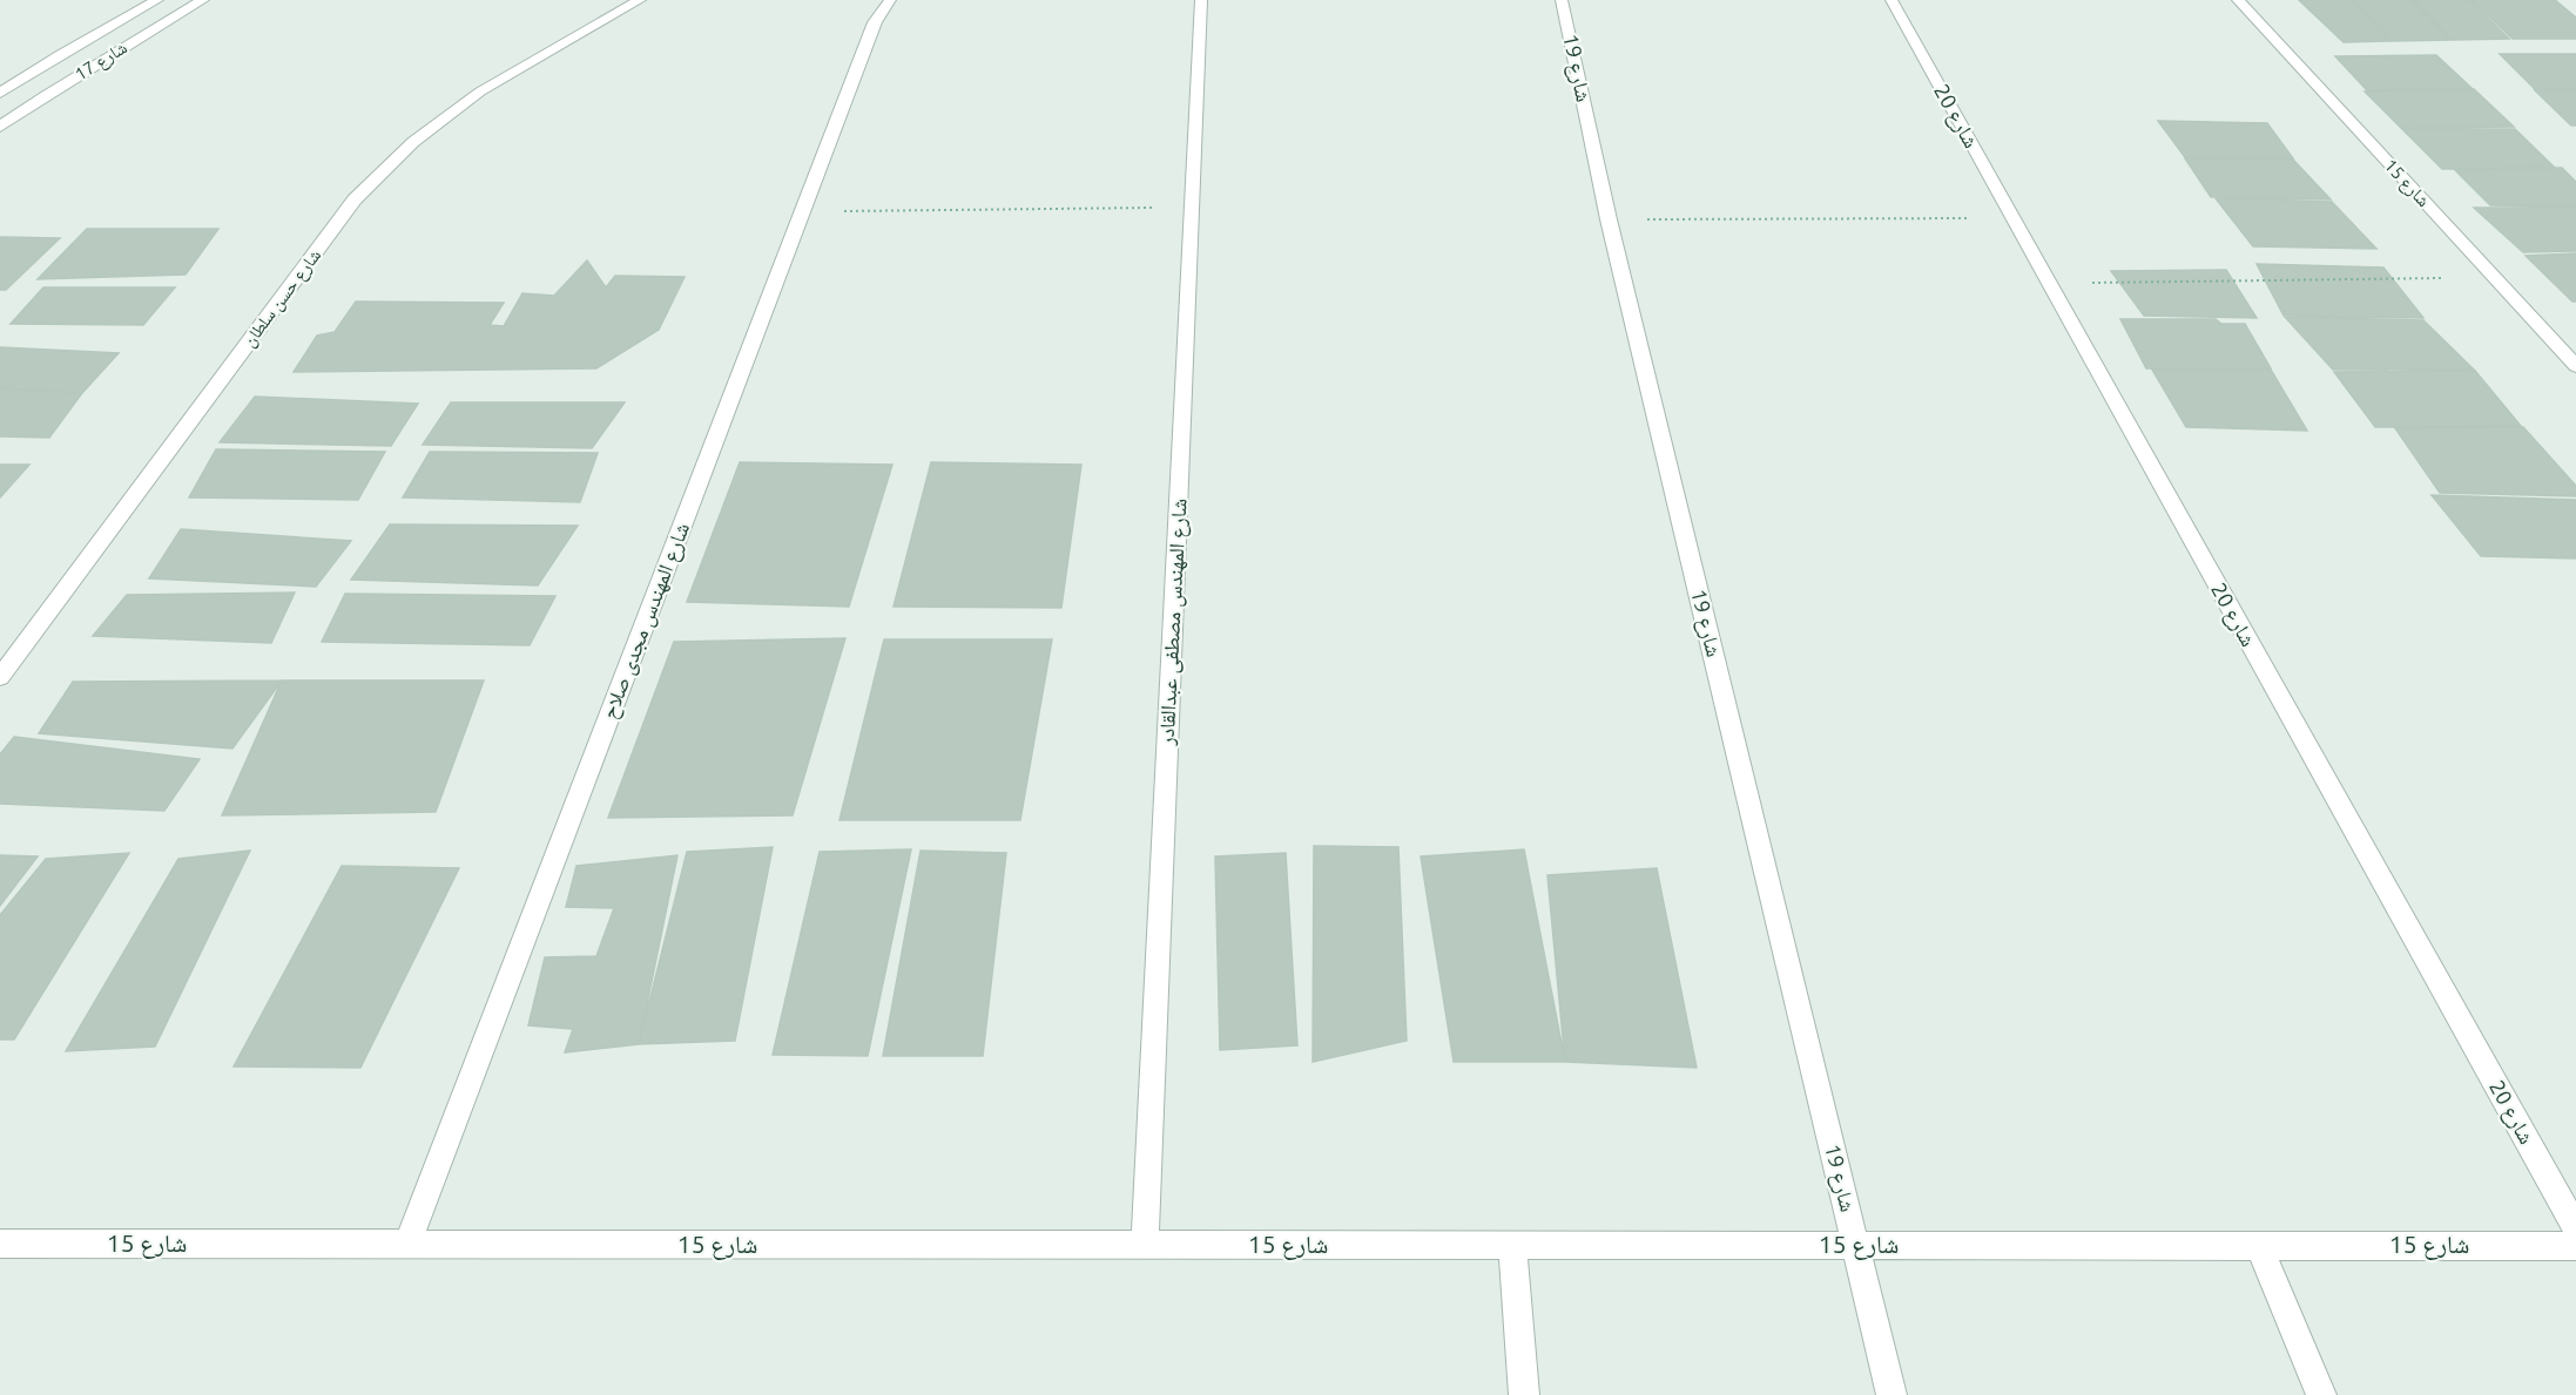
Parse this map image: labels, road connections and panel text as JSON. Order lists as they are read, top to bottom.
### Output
{
  "streets": {
    "street": [
      "شارع 17",
      "شارع 19",
      "شارع 20",
      "شارع 15",
      "شارع حسن سلطان",
      "شارع المهندس مجدى صلاح",
      "شارع المهندس مصطفى عبدالقادر"
    ]
  },
  "crossings": [
    ["شارع 19", "شارع 15"],
    ["شارع 15", "شارع المهندس مجدى صلاح"],
    ["شارع 15", "شارع المهندس مصطفى عبدالقادر"]
  ]
}
